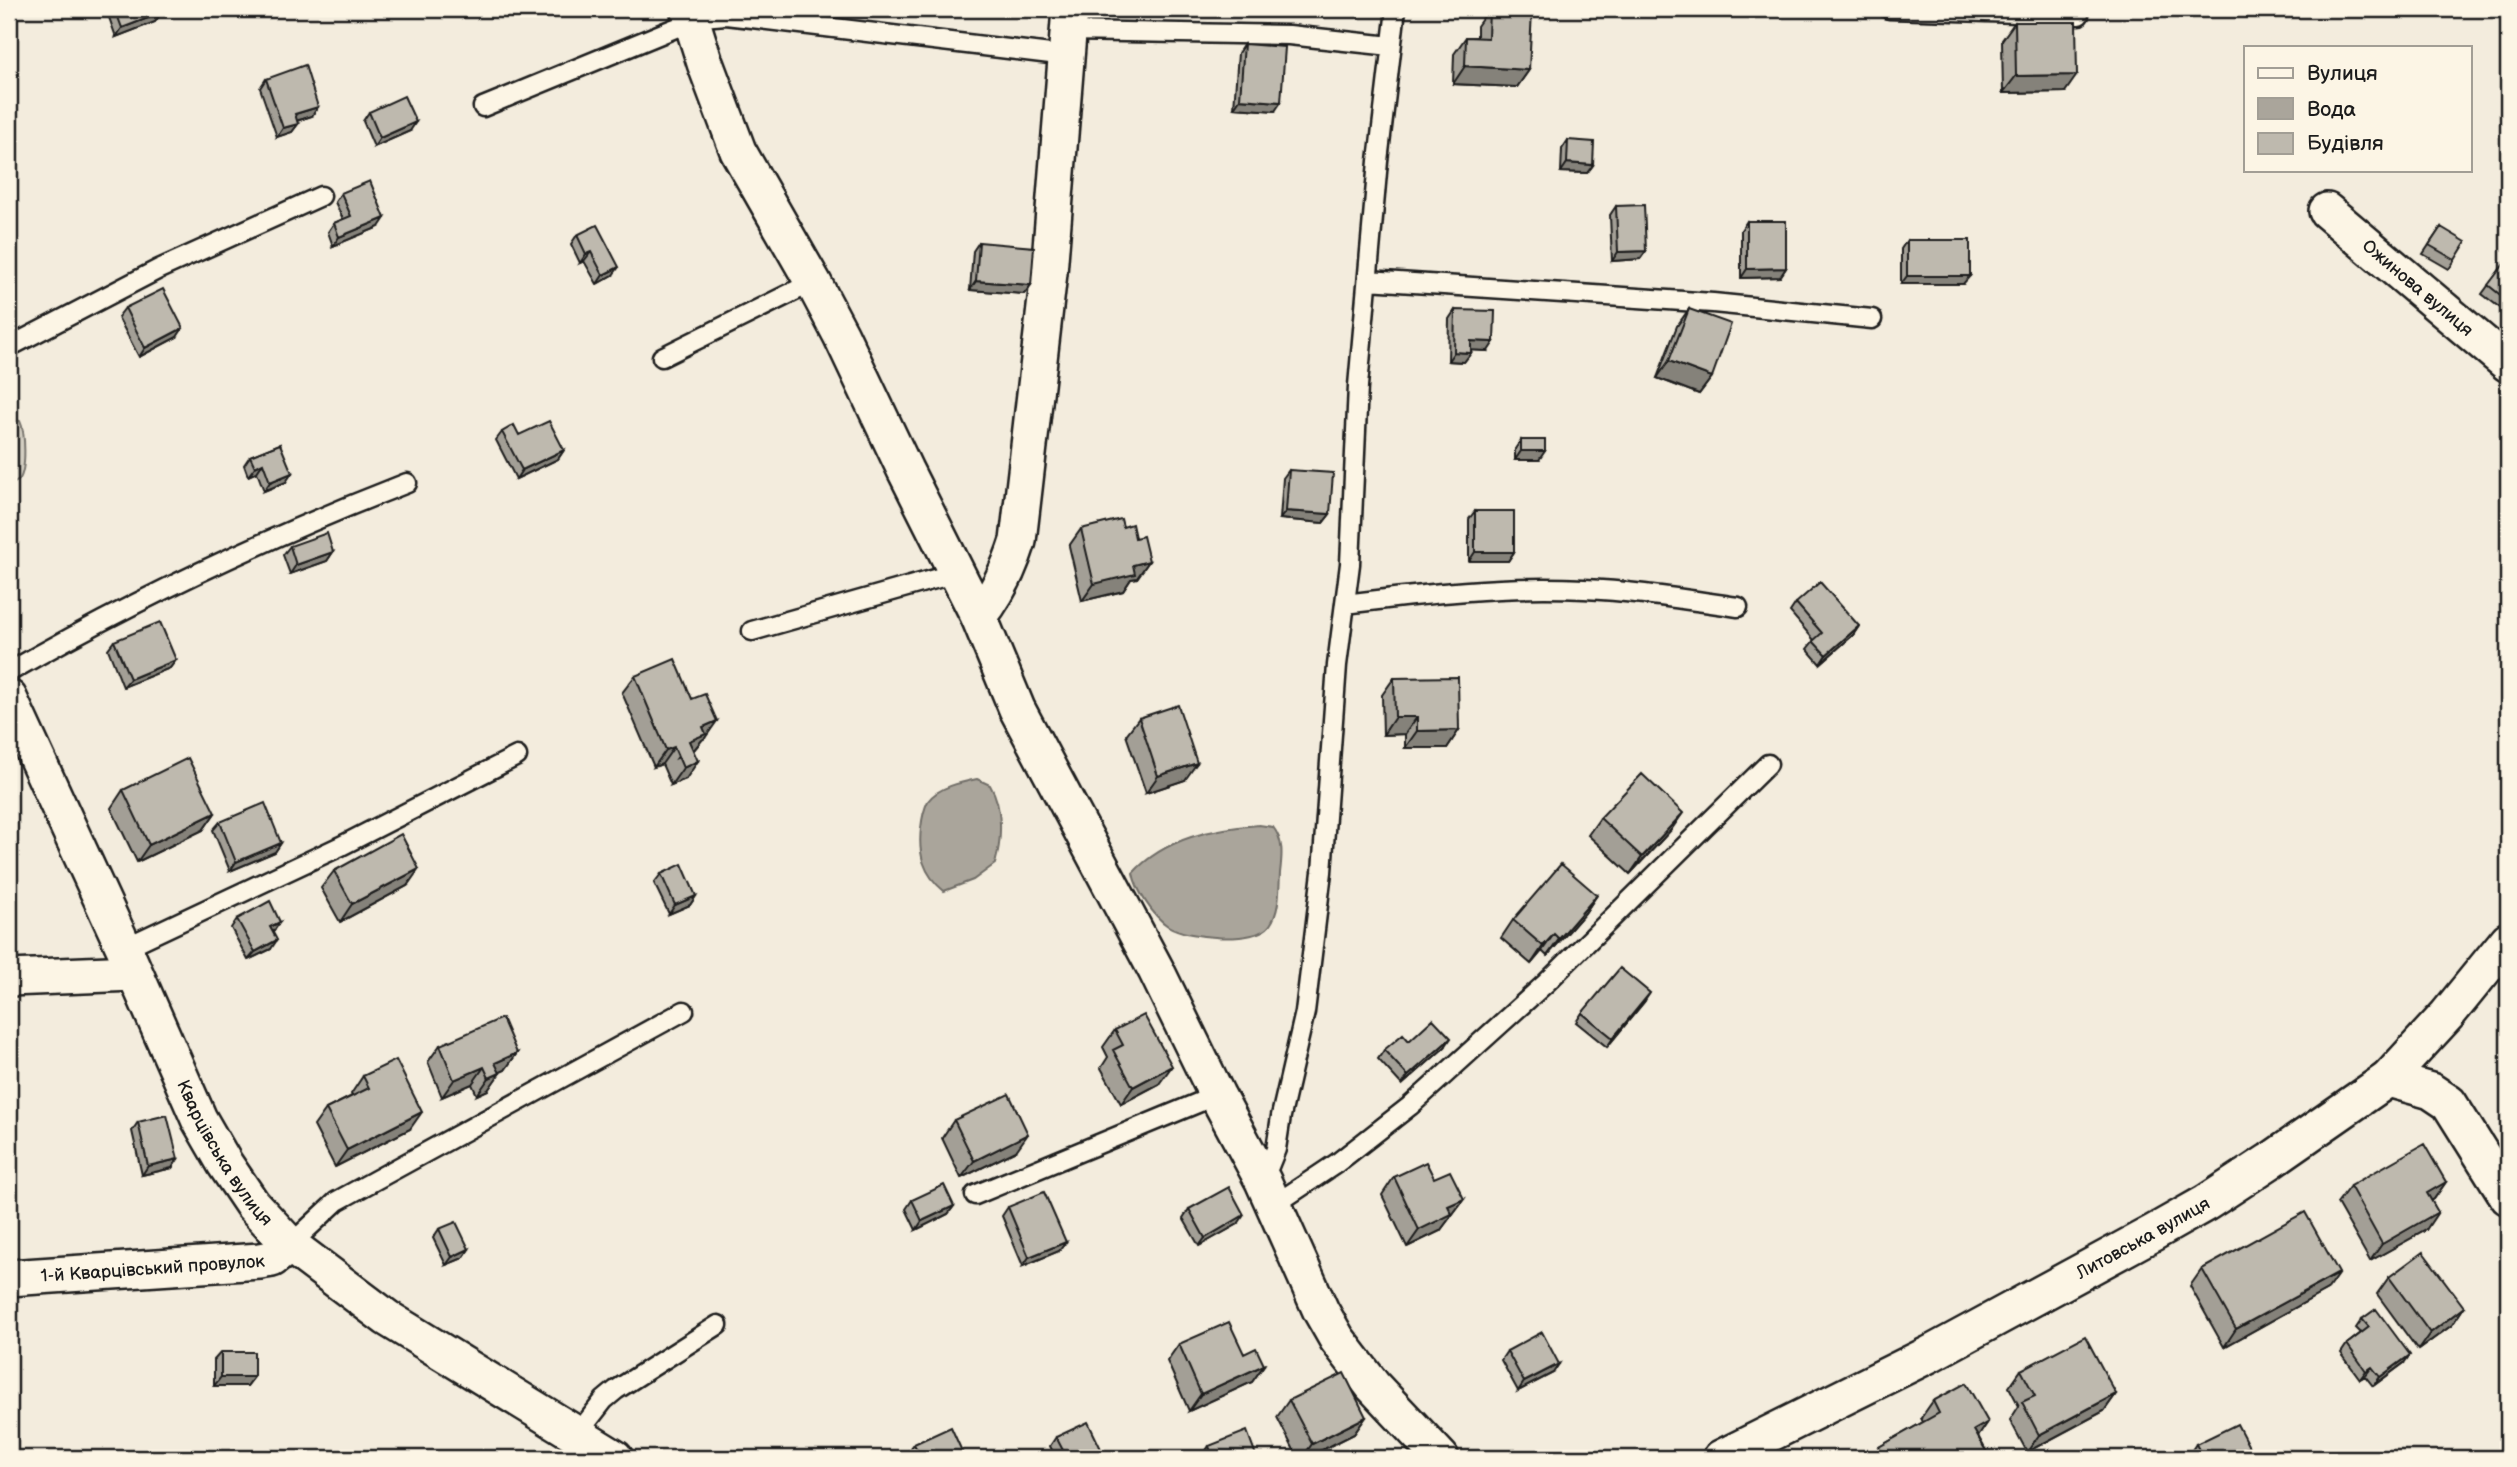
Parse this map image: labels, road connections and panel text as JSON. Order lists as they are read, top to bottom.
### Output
{
  "streets": {
    "street": [
      "Ожинова вулиця",
      "Кварцівська вулиця",
      "Литовська вулиця",
      "1-й Кварцівський провулок"
    ]
  },
  "crossings": [
    ["Кварцівська вулиця", "1-й Кварцівський провулок"]
  ],
  "legend": ["Вулиця", "Вода", "Будівля"]
}
